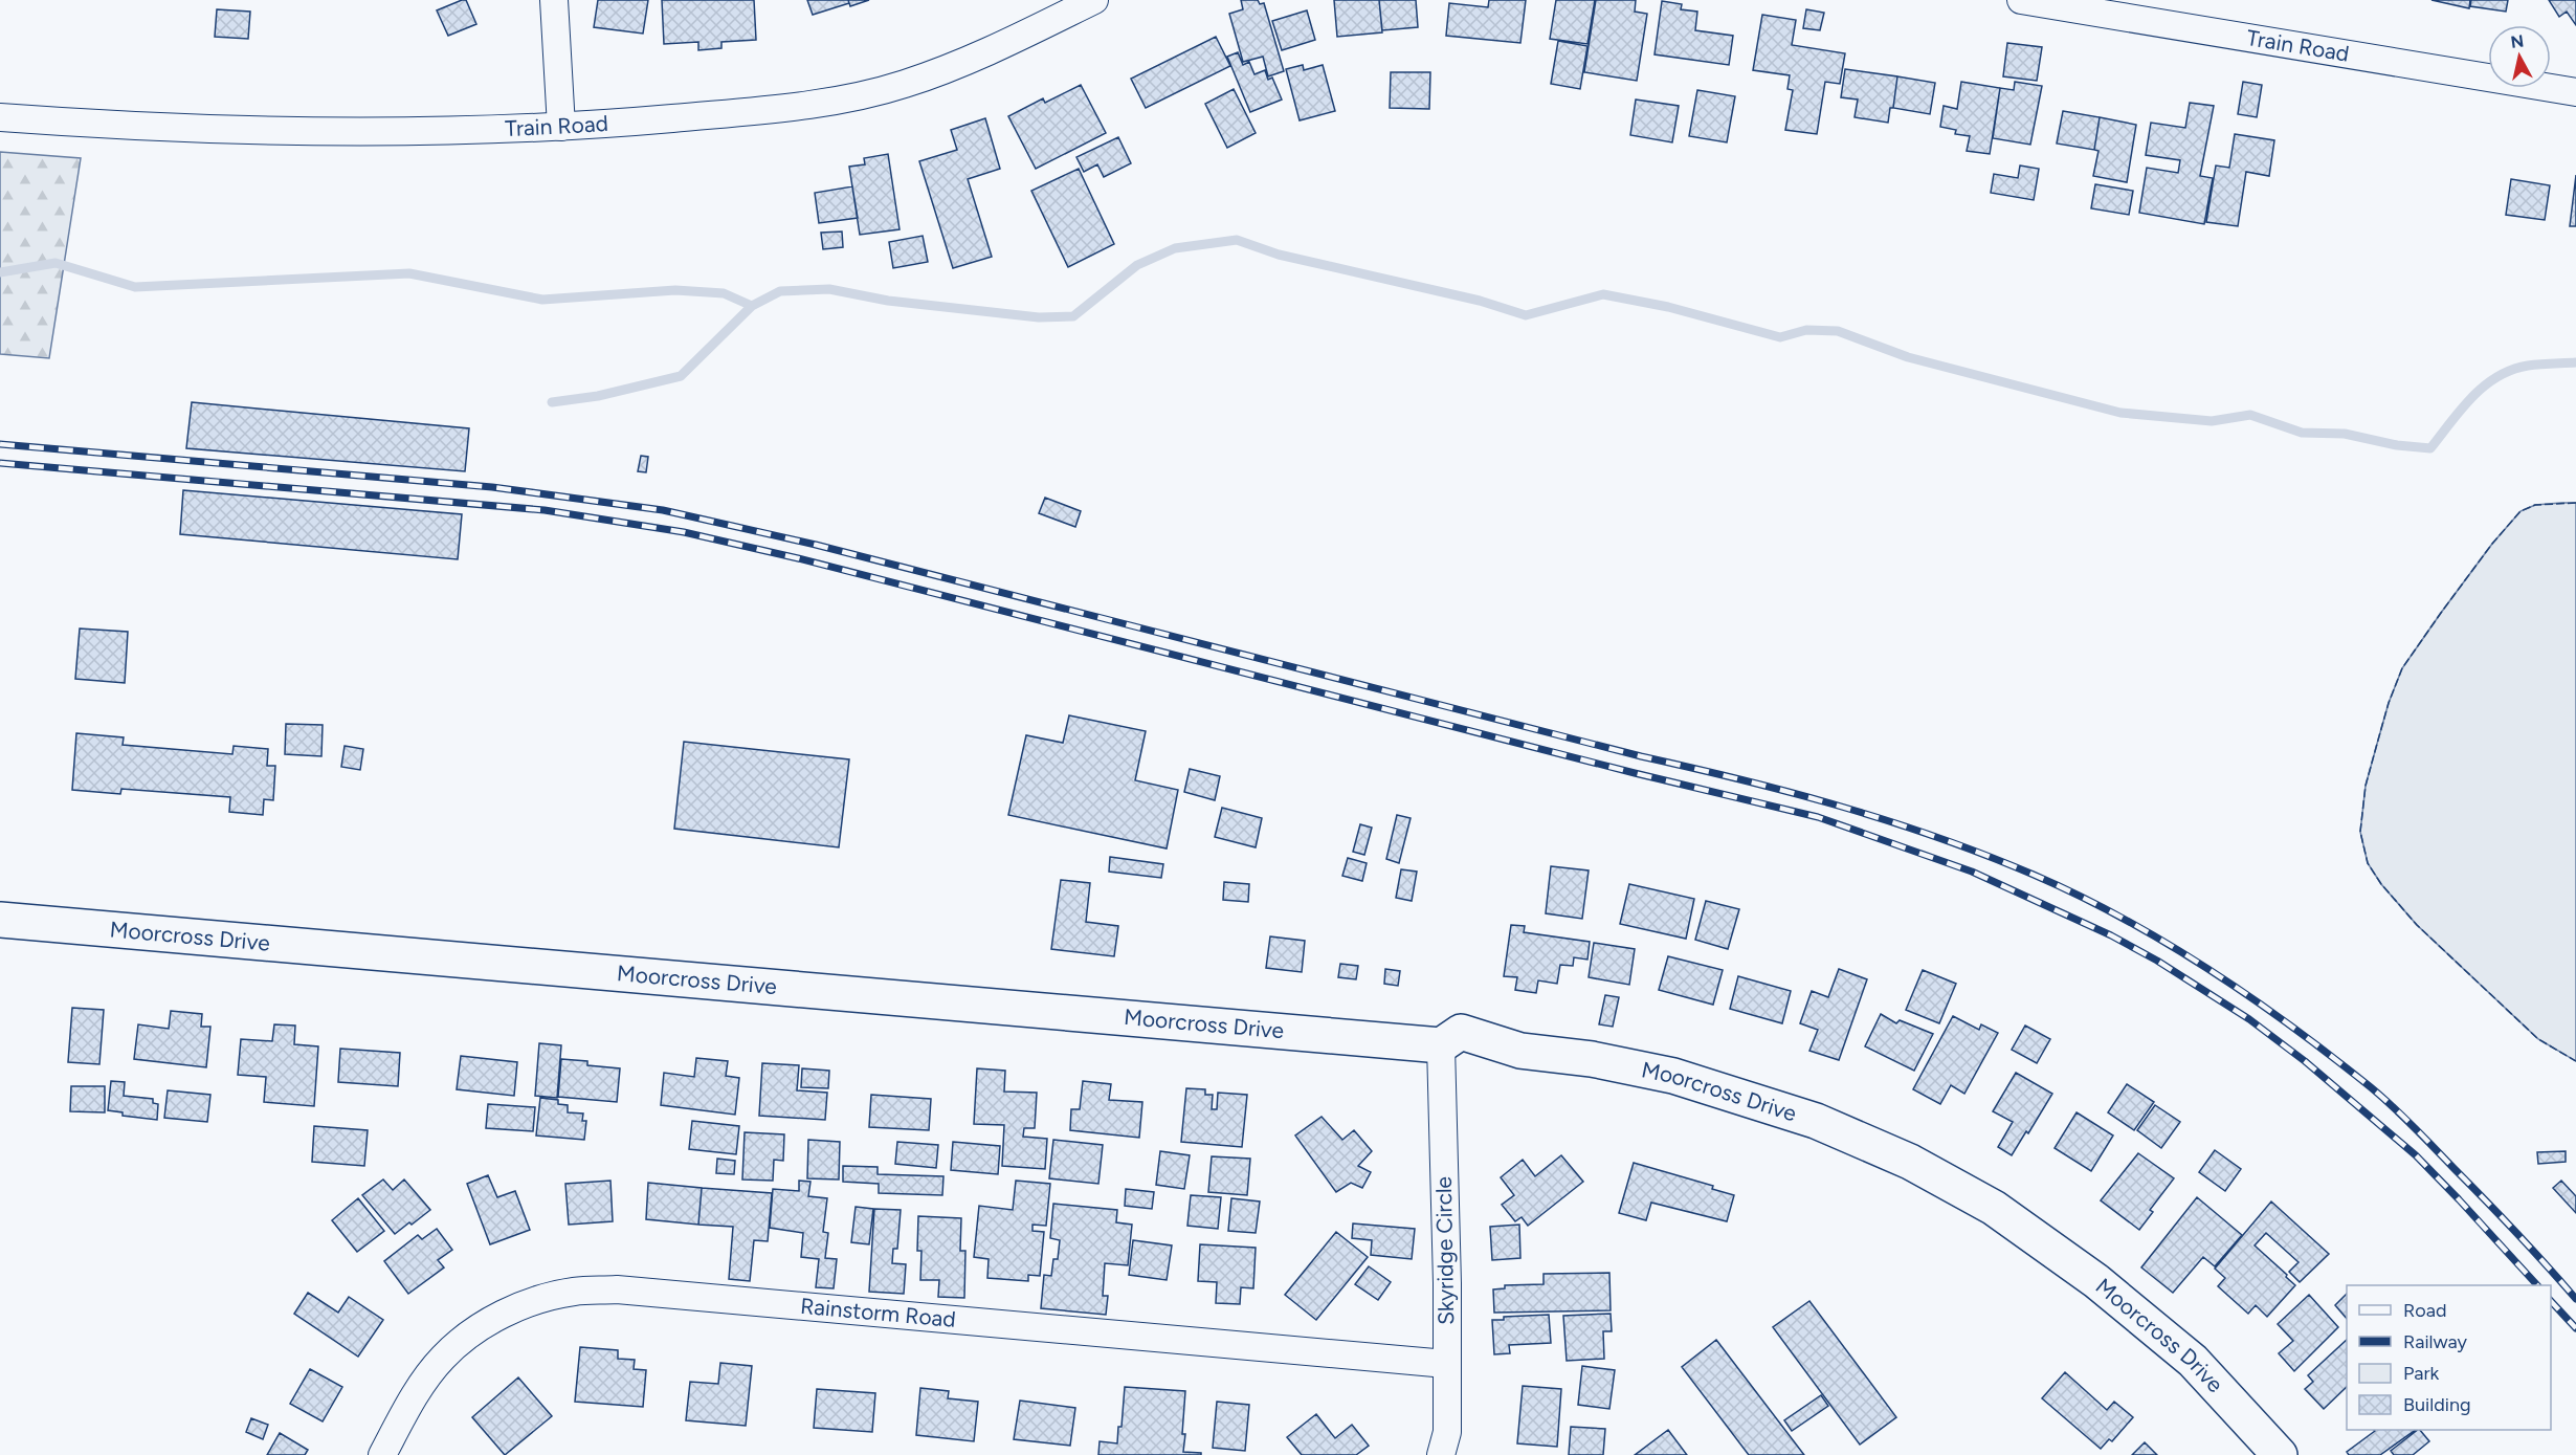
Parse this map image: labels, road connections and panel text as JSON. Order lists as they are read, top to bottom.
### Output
{
  "streets": {
    "street": [
      "Train Road",
      "Moorcross Drive",
      "Skyridge Circle",
      "Rainstorm Road"
    ]
  },
  "crossings": [
    ["Moorcross Drive", "Skyridge Circle"],
    ["Skyridge Circle", "Rainstorm Road"]
  ],
  "legend": [
    "Road",
    "Railway",
    "Park",
    "Building"
  ],
  "north": "top"
}
